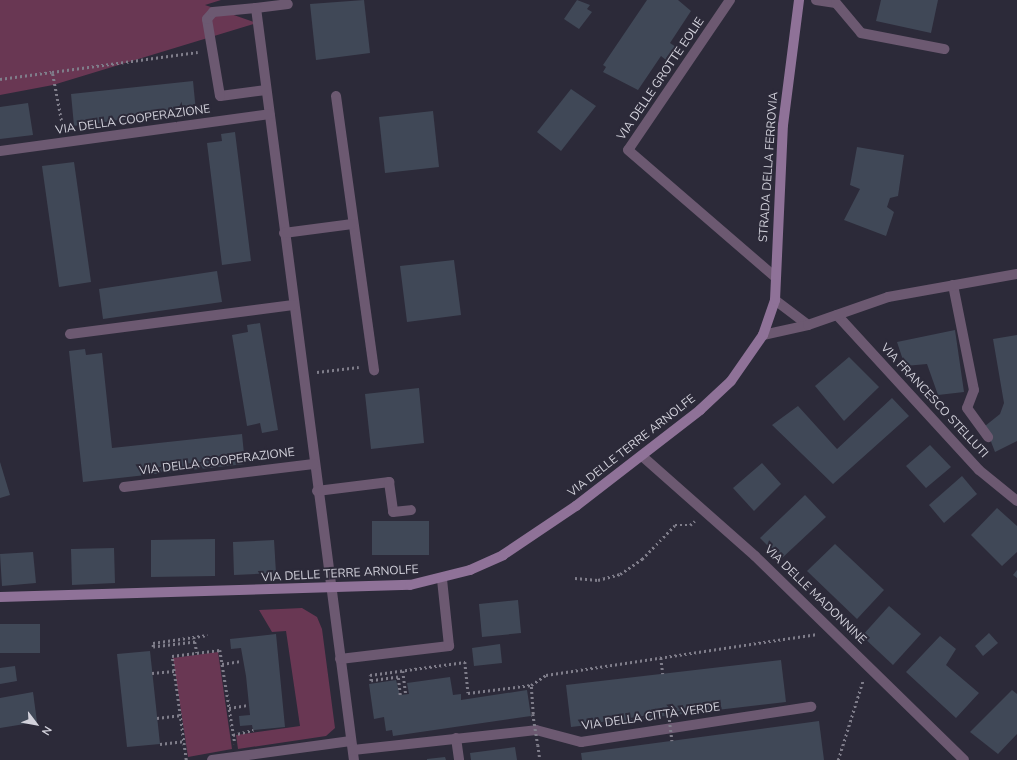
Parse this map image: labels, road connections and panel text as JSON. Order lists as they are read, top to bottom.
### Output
{
  "streets": {
    "street": [
      "VIA DELLE GROTTE EOLIE",
      "VIA DELLA COOPERAZIONE",
      "STRADA DELLA FERROVIA",
      "VIA FRANCESCO STELLUTI",
      "VIA DELLE TERRE ARNOLFE",
      "VIA DELLE MADONNINE",
      "VIA DELLA CITTÀ VERDE"
    ]
  },
  "crossings": [
    ["VIA DELLE GROTTE EOLIE", "STRADA DELLA FERROVIA"],
    ["VIA DELLA COOPERAZIONE", "VIA DELLE TERRE ARNOLFE"],
    ["VIA DELLA COOPERAZIONE", "VIA DELLA CITTÀ VERDE"],
    ["STRADA DELLA FERROVIA", "VIA DELLE TERRE ARNOLFE"],
    ["VIA DELLE TERRE ARNOLFE", "VIA DELLE MADONNINE"]
  ],
  "north": "bottom right"
}
